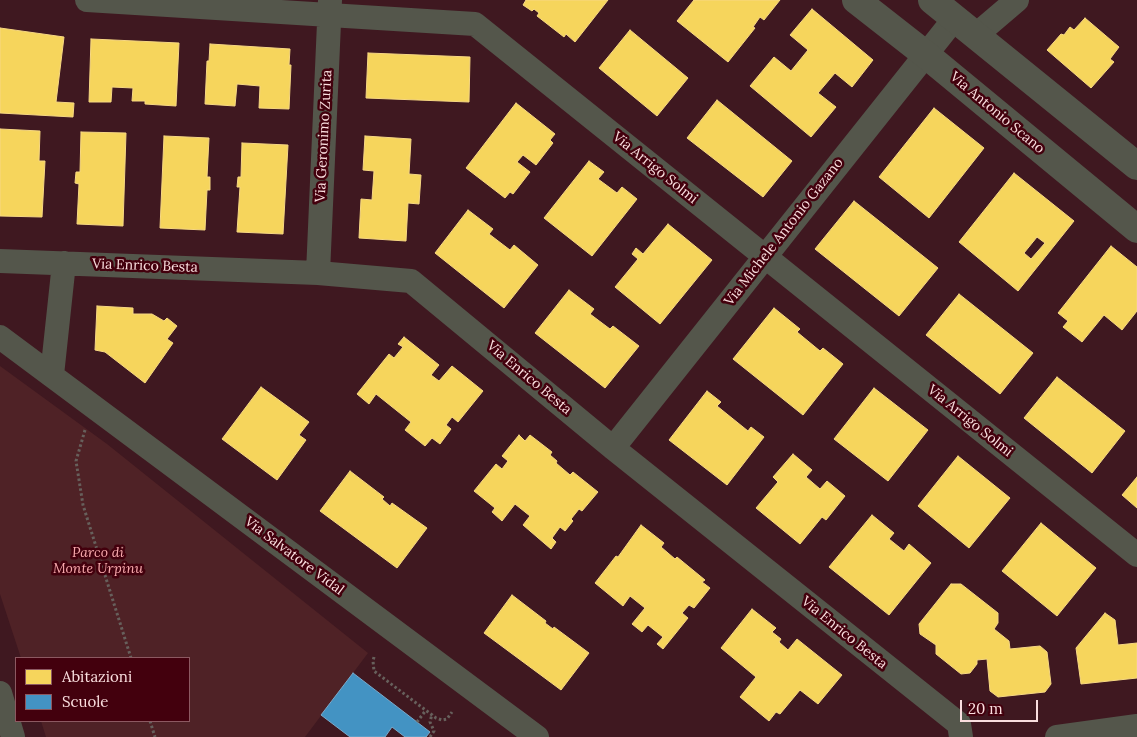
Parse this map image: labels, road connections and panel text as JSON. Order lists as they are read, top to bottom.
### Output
{
  "streets": {
    "street": [
      "Via Antonio Scano",
      "Via Geronimo Zurita",
      "Via Arrigo Solmi",
      "Via Michele Antonio Gazano",
      "Via Enrico Besta",
      "Via Salvatore Vidal"
    ]
  },
  "crossings": [
    ["Via Antonio Scano", "Via Michele Antonio Gazano"],
    ["Via Geronimo Zurita", "Via Arrigo Solmi"],
    ["Via Geronimo Zurita", "Via Enrico Besta"],
    ["Via Arrigo Solmi", "Via Michele Antonio Gazano"],
    ["Via Michele Antonio Gazano", "Via Enrico Besta"]
  ],
  "parks": ["Parco di Monte Urpinu"],
  "legend": ["Abitazioni", "Scuole"],
  "scale_bar": "20 m"
}
